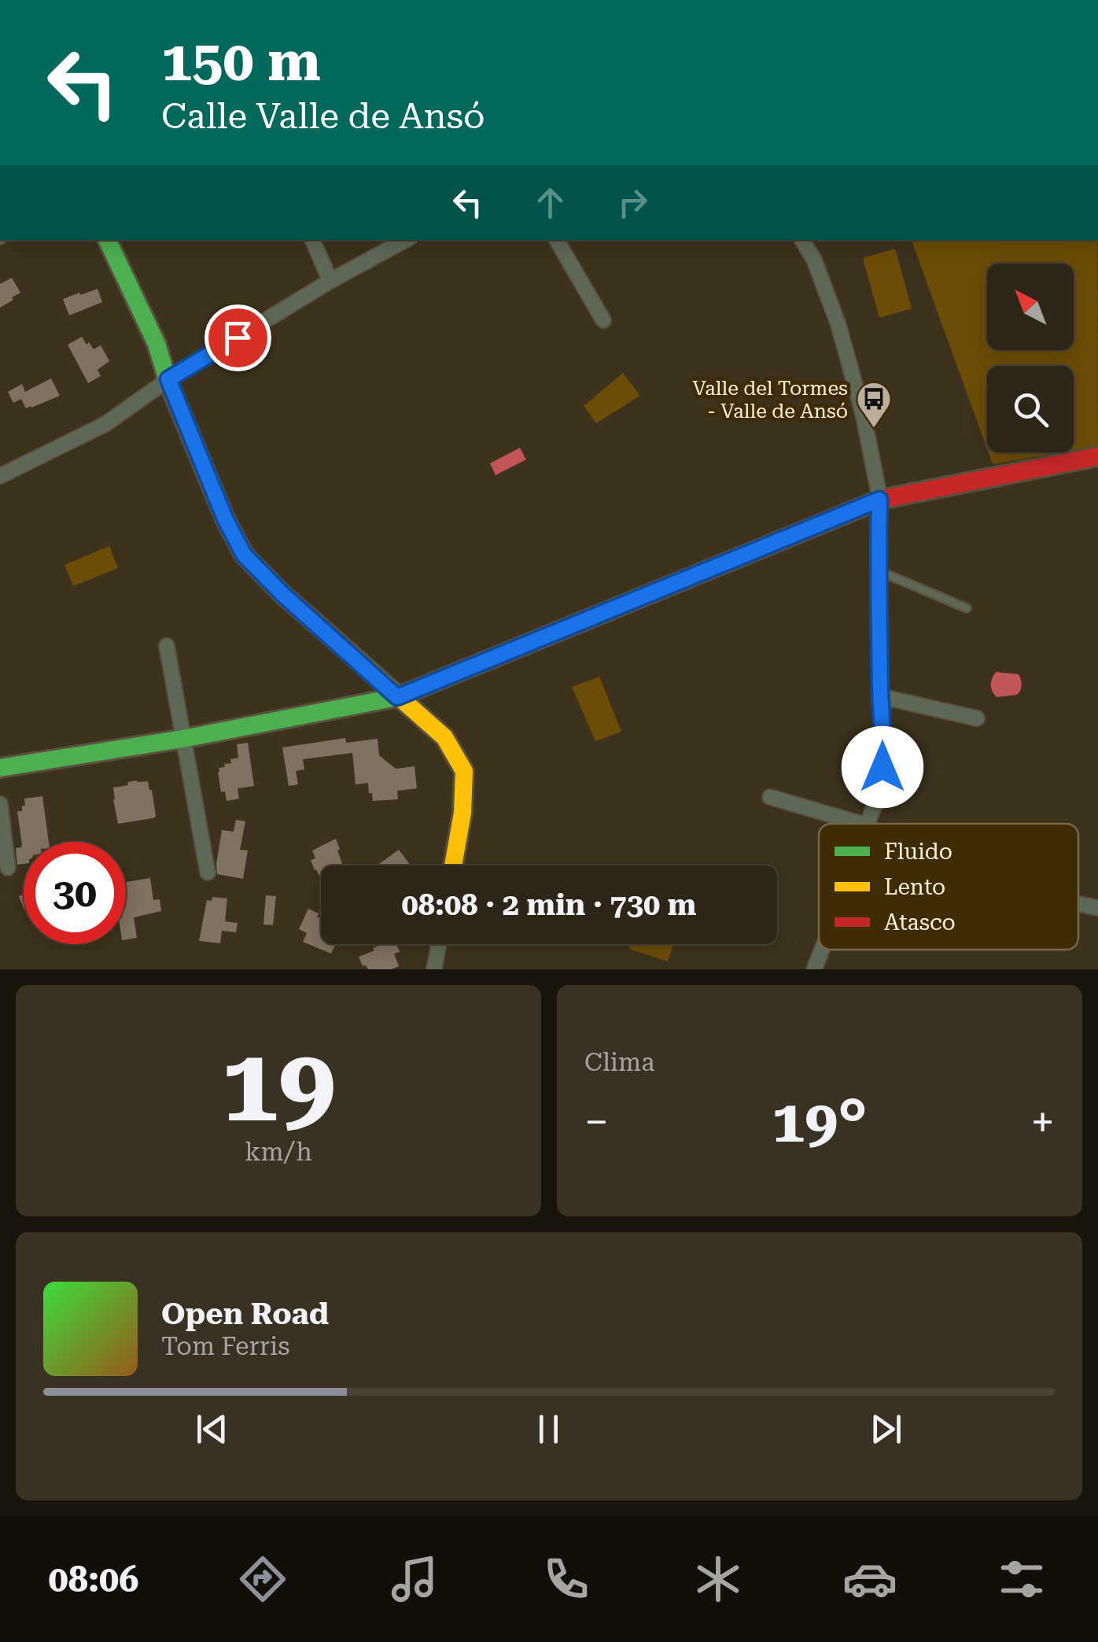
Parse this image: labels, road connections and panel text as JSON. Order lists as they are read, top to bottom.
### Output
{
  "places": {
    "bus stop": ["Valle del Tormes - Valle de Ansó"]
  },
  "legend": ["Fluido", "Lento", "Atasco"],
  "north": "top left",
  "page": {
    "turn": ["150 m", "Calle Valle de Ansó"],
    "limit": "30",
    "trip": "08:08 · 2 min · 730 m",
    "tile": [
      ["19", "km/h"],
      "Clima"
    ],
    "heat": ["−", "19°", "+"],
    "song": ["Open Road", "Tom Ferris"],
    "tabs": "08:06"
  }
}
